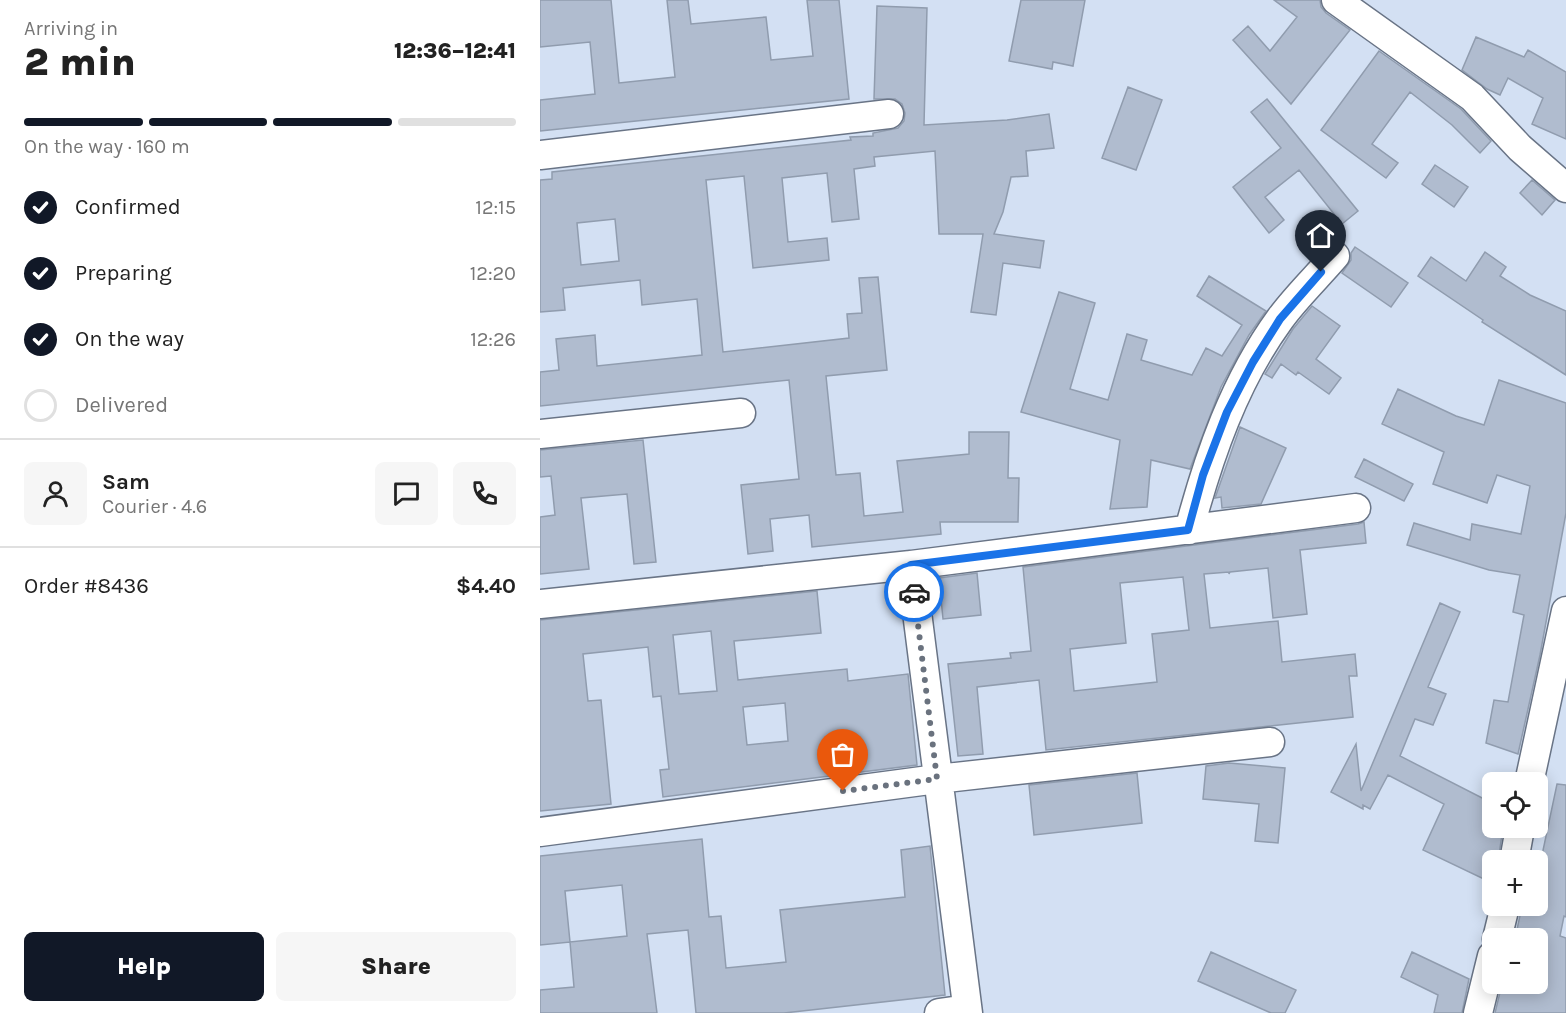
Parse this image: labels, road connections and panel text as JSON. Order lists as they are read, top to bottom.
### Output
{
  "page": {
    "heading": ["2 min", "Arriving in", "12:36–12:41"],
    "panel": [
      "Sam",
      "Courier · 4.6",
      "Order #8436",
      "$4.40"
    ],
    "bar": "On the way · 160 m",
    "list": [
      ["Confirmed", "12:15"],
      ["Preparing", "12:20"],
      ["On the way", "12:26"],
      "Delivered"
    ],
    "map_buttons": ["+", "−"],
    "buttons": ["Help", "Share"]
  }
}
